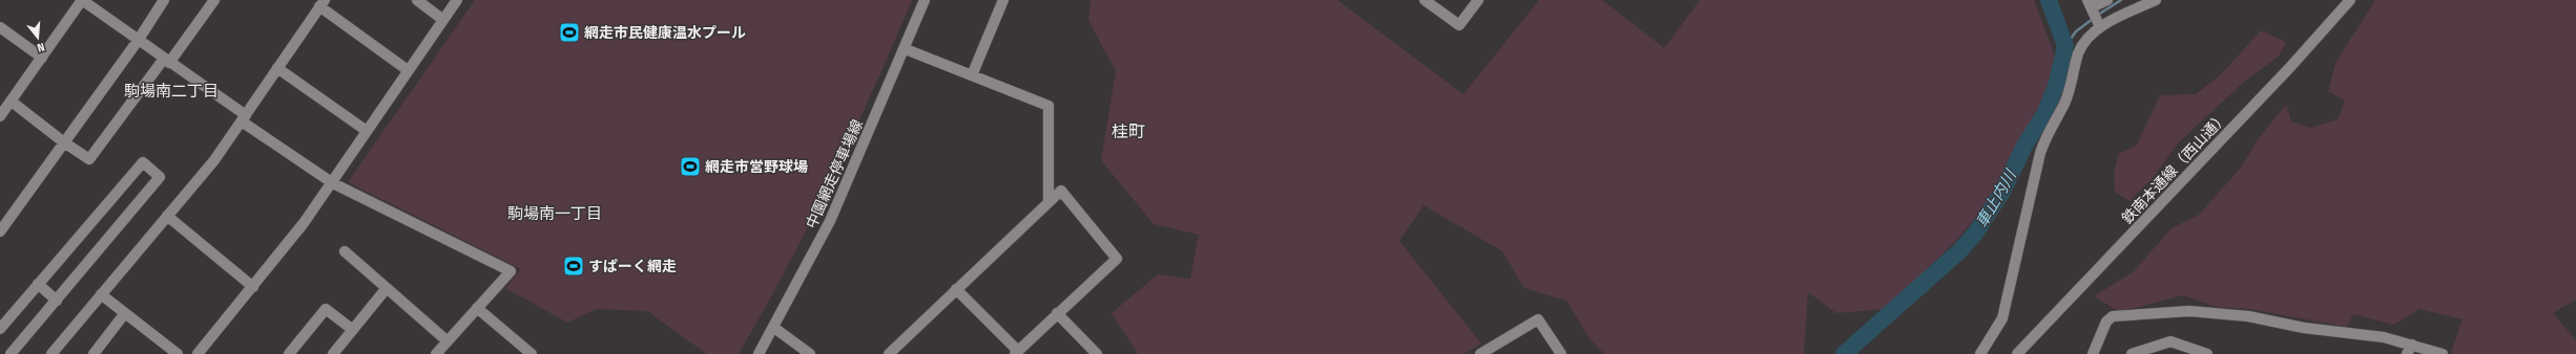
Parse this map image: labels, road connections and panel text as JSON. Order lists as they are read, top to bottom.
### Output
{
  "streets": {
    "street": ["鉄南本通線（西山通）", "中園網走停車場線"]
  },
  "districts": ["駒場南二丁目", "桂町", "駒場南一丁目"],
  "water": ["車止内川"],
  "places": {
    "sports": ["網走市民健康温水プール", "網走市営野球場", "すぱーく網走"]
  },
  "north": "bottom"
}
